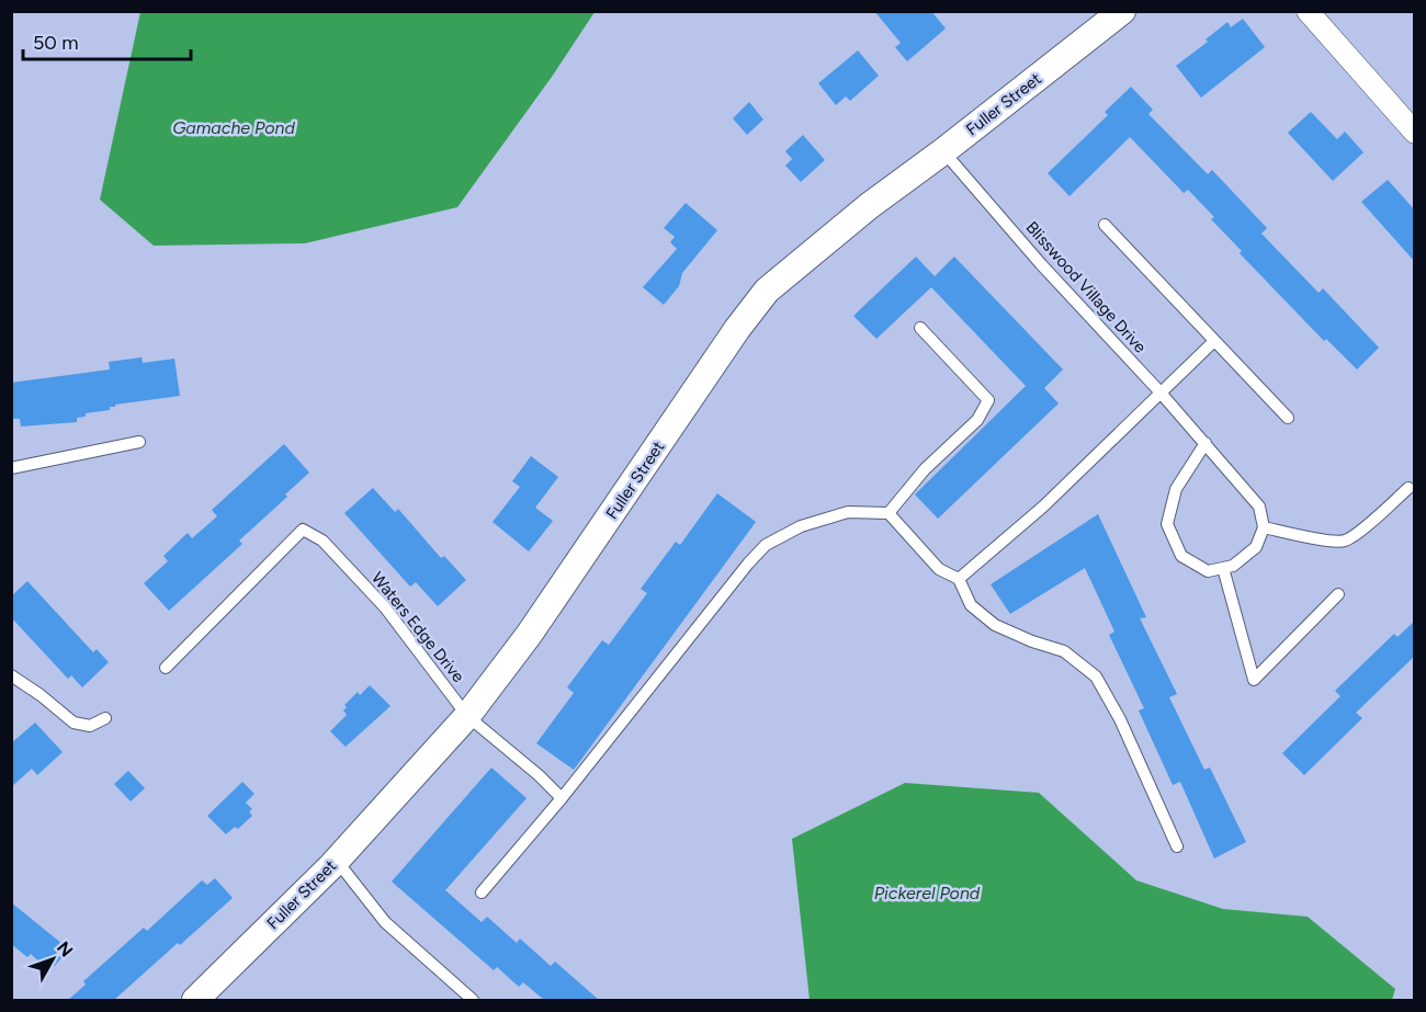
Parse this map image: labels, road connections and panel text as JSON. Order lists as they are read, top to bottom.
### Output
{
  "streets": {
    "street": ["Fuller Street"],
    "lane": ["Blisswood Village Drive", "Waters Edge Drive"]
  },
  "crossings": [
    ["Fuller Street", "Blisswood Village Drive"],
    ["Fuller Street", "Waters Edge Drive"]
  ],
  "water": ["Gamache Pond", "Pickerel Pond"],
  "scale_bar": "50 m",
  "north": "top right"
}
